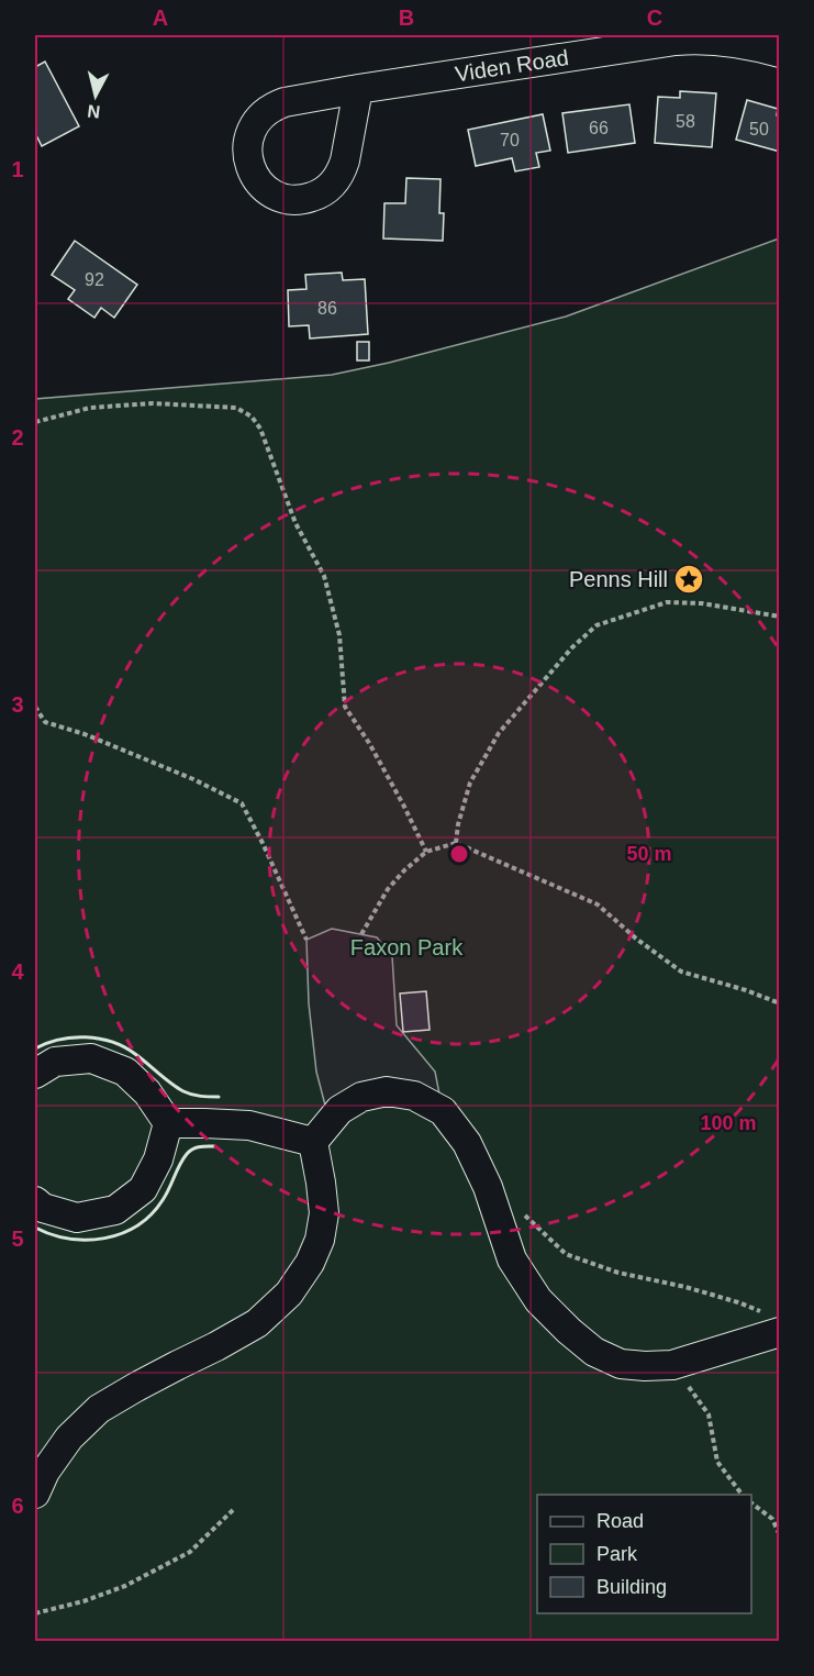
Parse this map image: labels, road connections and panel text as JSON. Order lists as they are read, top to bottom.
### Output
{
  "streets": {
    "street": ["Viden Road"]
  },
  "parks": ["Faxon Park"],
  "places": {
    "place": ["Penns Hill"]
  },
  "house_numbers": [
    "58",
    "66",
    "50",
    "70",
    "92",
    "86"
  ],
  "legend": ["Road", "Park", "Building"],
  "north": "bottom",
  "grid": {
    "columns": ["A", "B", "C"],
    "rows": [
      "1",
      "2",
      "3",
      "4",
      "5",
      "6"
    ]
  },
  "rings": ["50 m", "100 m"]
}
